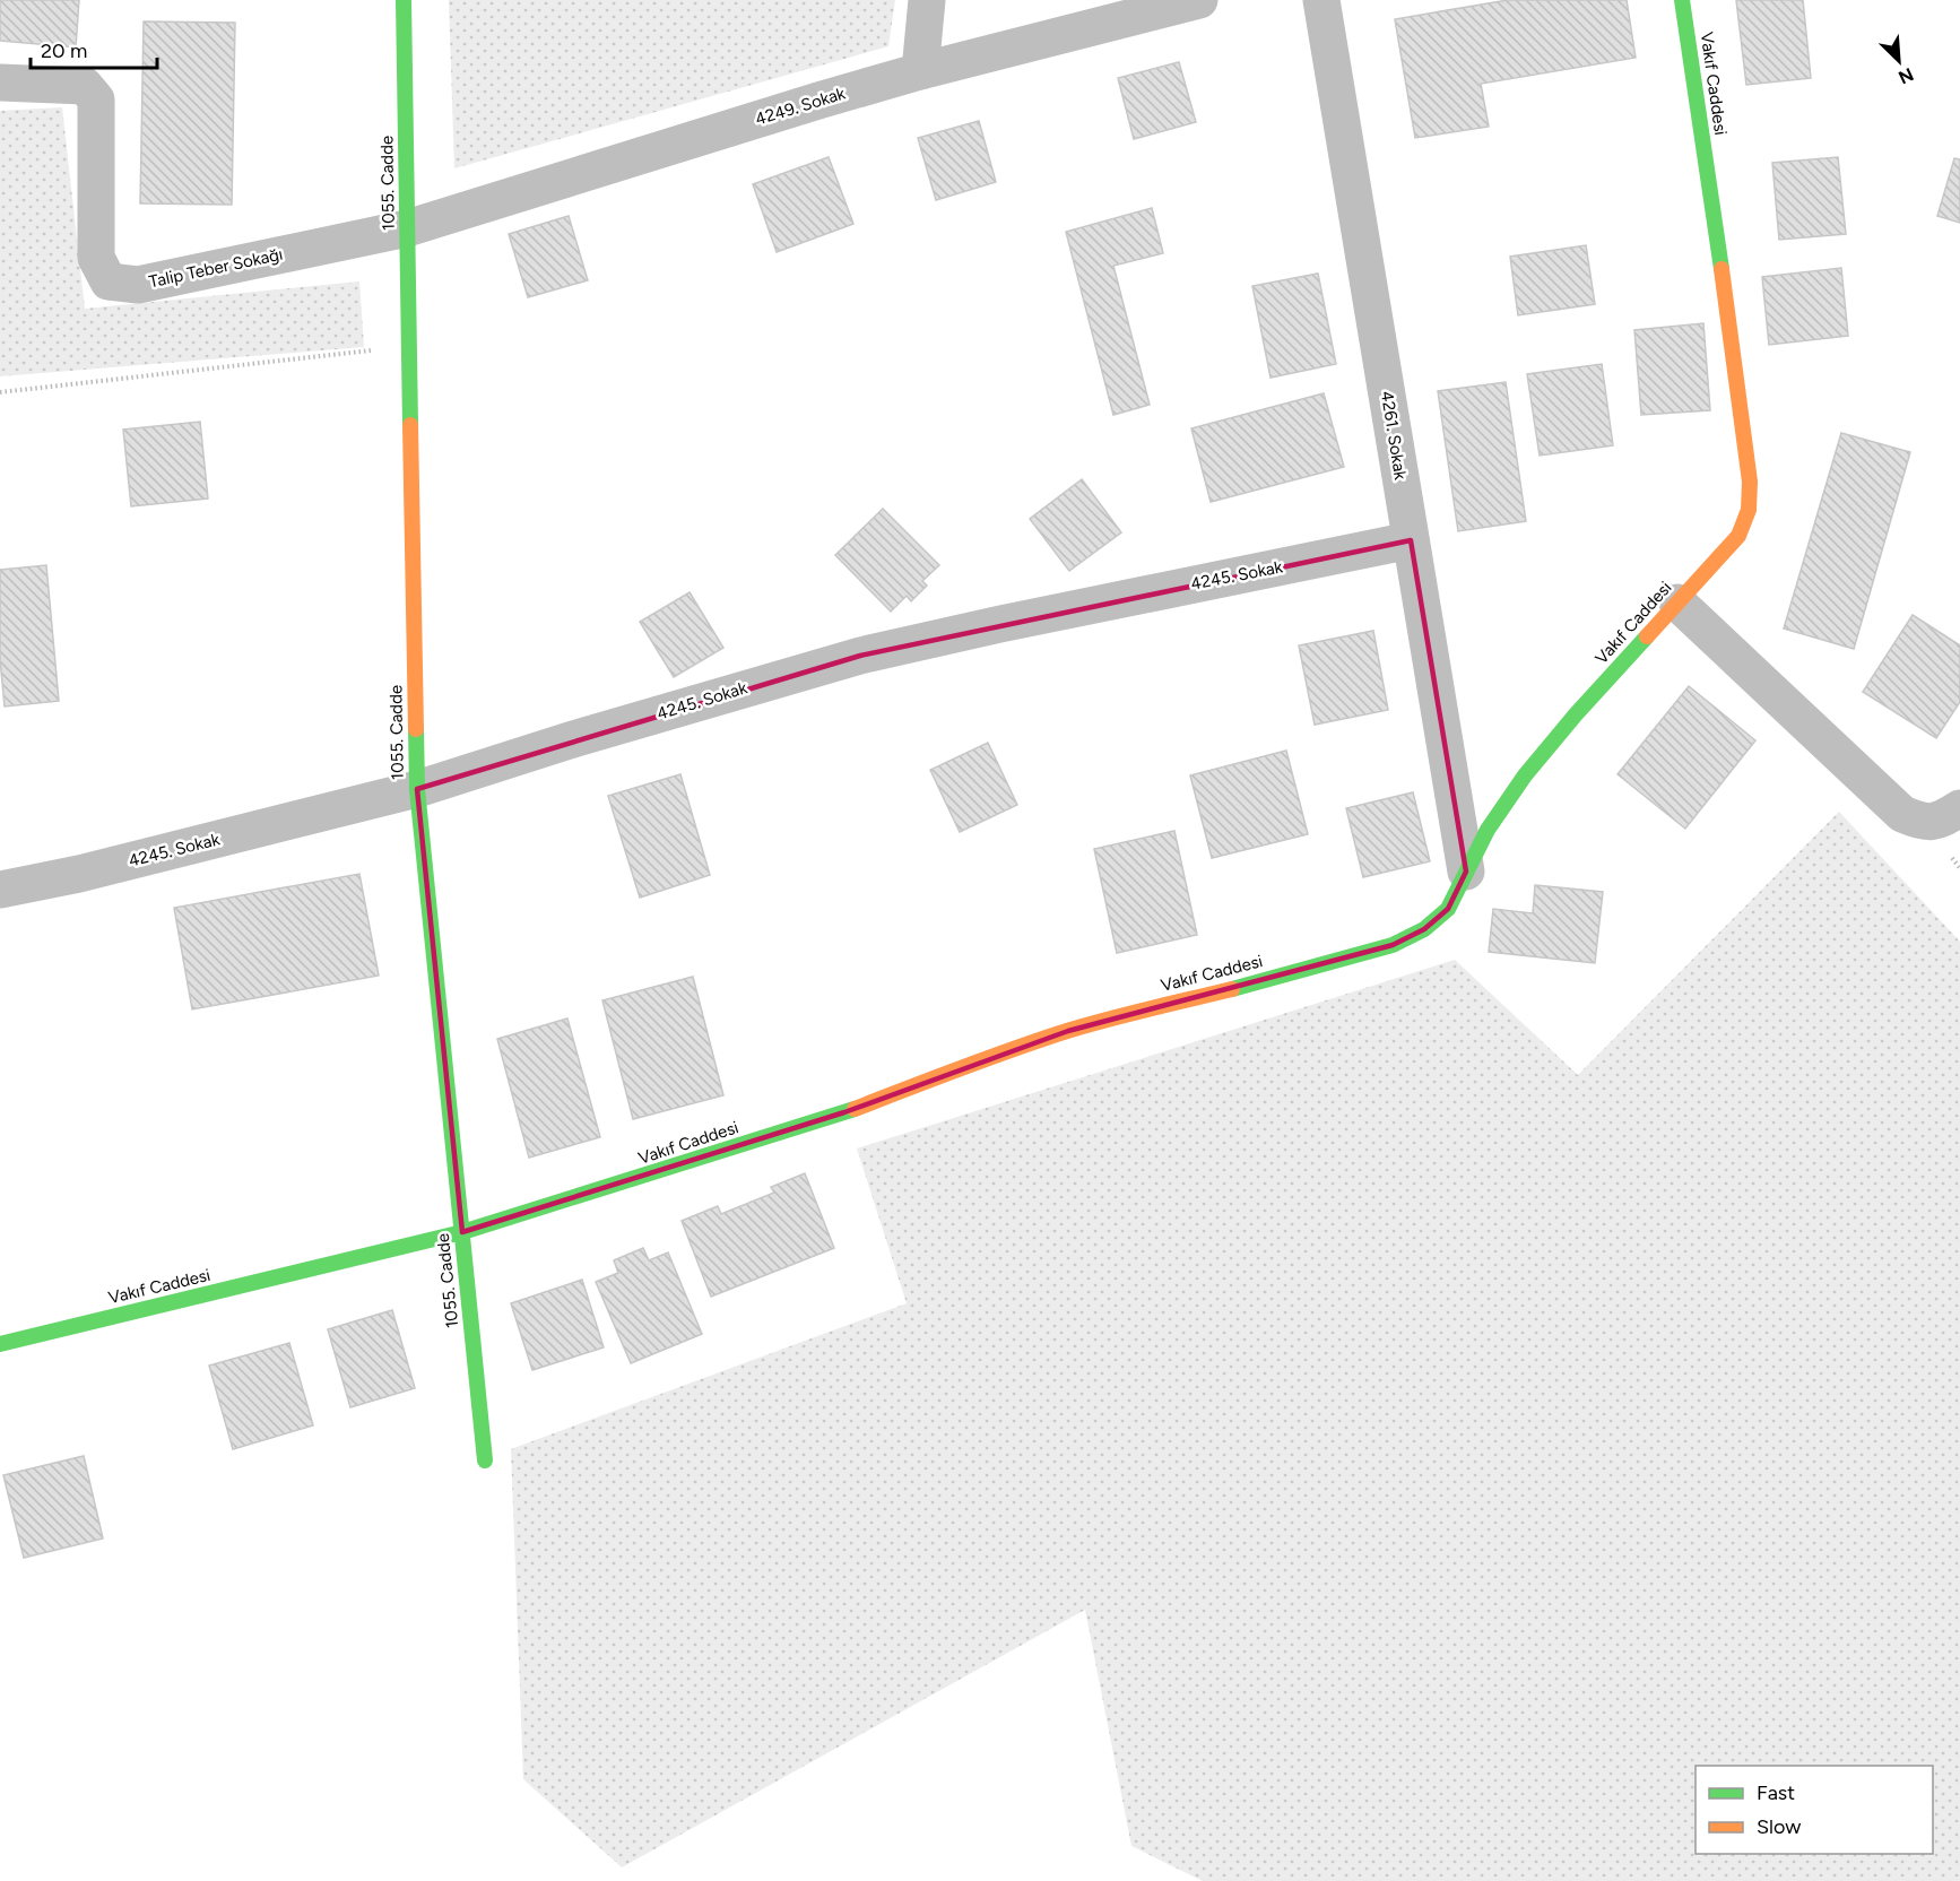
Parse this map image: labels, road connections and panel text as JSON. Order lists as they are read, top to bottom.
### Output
{
  "streets": {
    "street": [
      "Vakıf Caddesi",
      "4249. Sokak",
      "1055. Cadde",
      "Talip Teber Sokağı",
      "4261. Sokak",
      "4245. Sokak"
    ]
  },
  "crossings": [
    ["Vakıf Caddesi", "1055. Cadde"],
    ["Vakıf Caddesi", "4261. Sokak"],
    ["4249. Sokak", "1055. Cadde"],
    ["4249. Sokak", "Talip Teber Sokağı"],
    ["1055. Cadde", "Talip Teber Sokağı"],
    ["1055. Cadde", "4245. Sokak"],
    ["4261. Sokak", "4245. Sokak"]
  ],
  "legend": ["Fast", "Slow"],
  "scale_bar": "20 m",
  "north": "bottom right"
}
